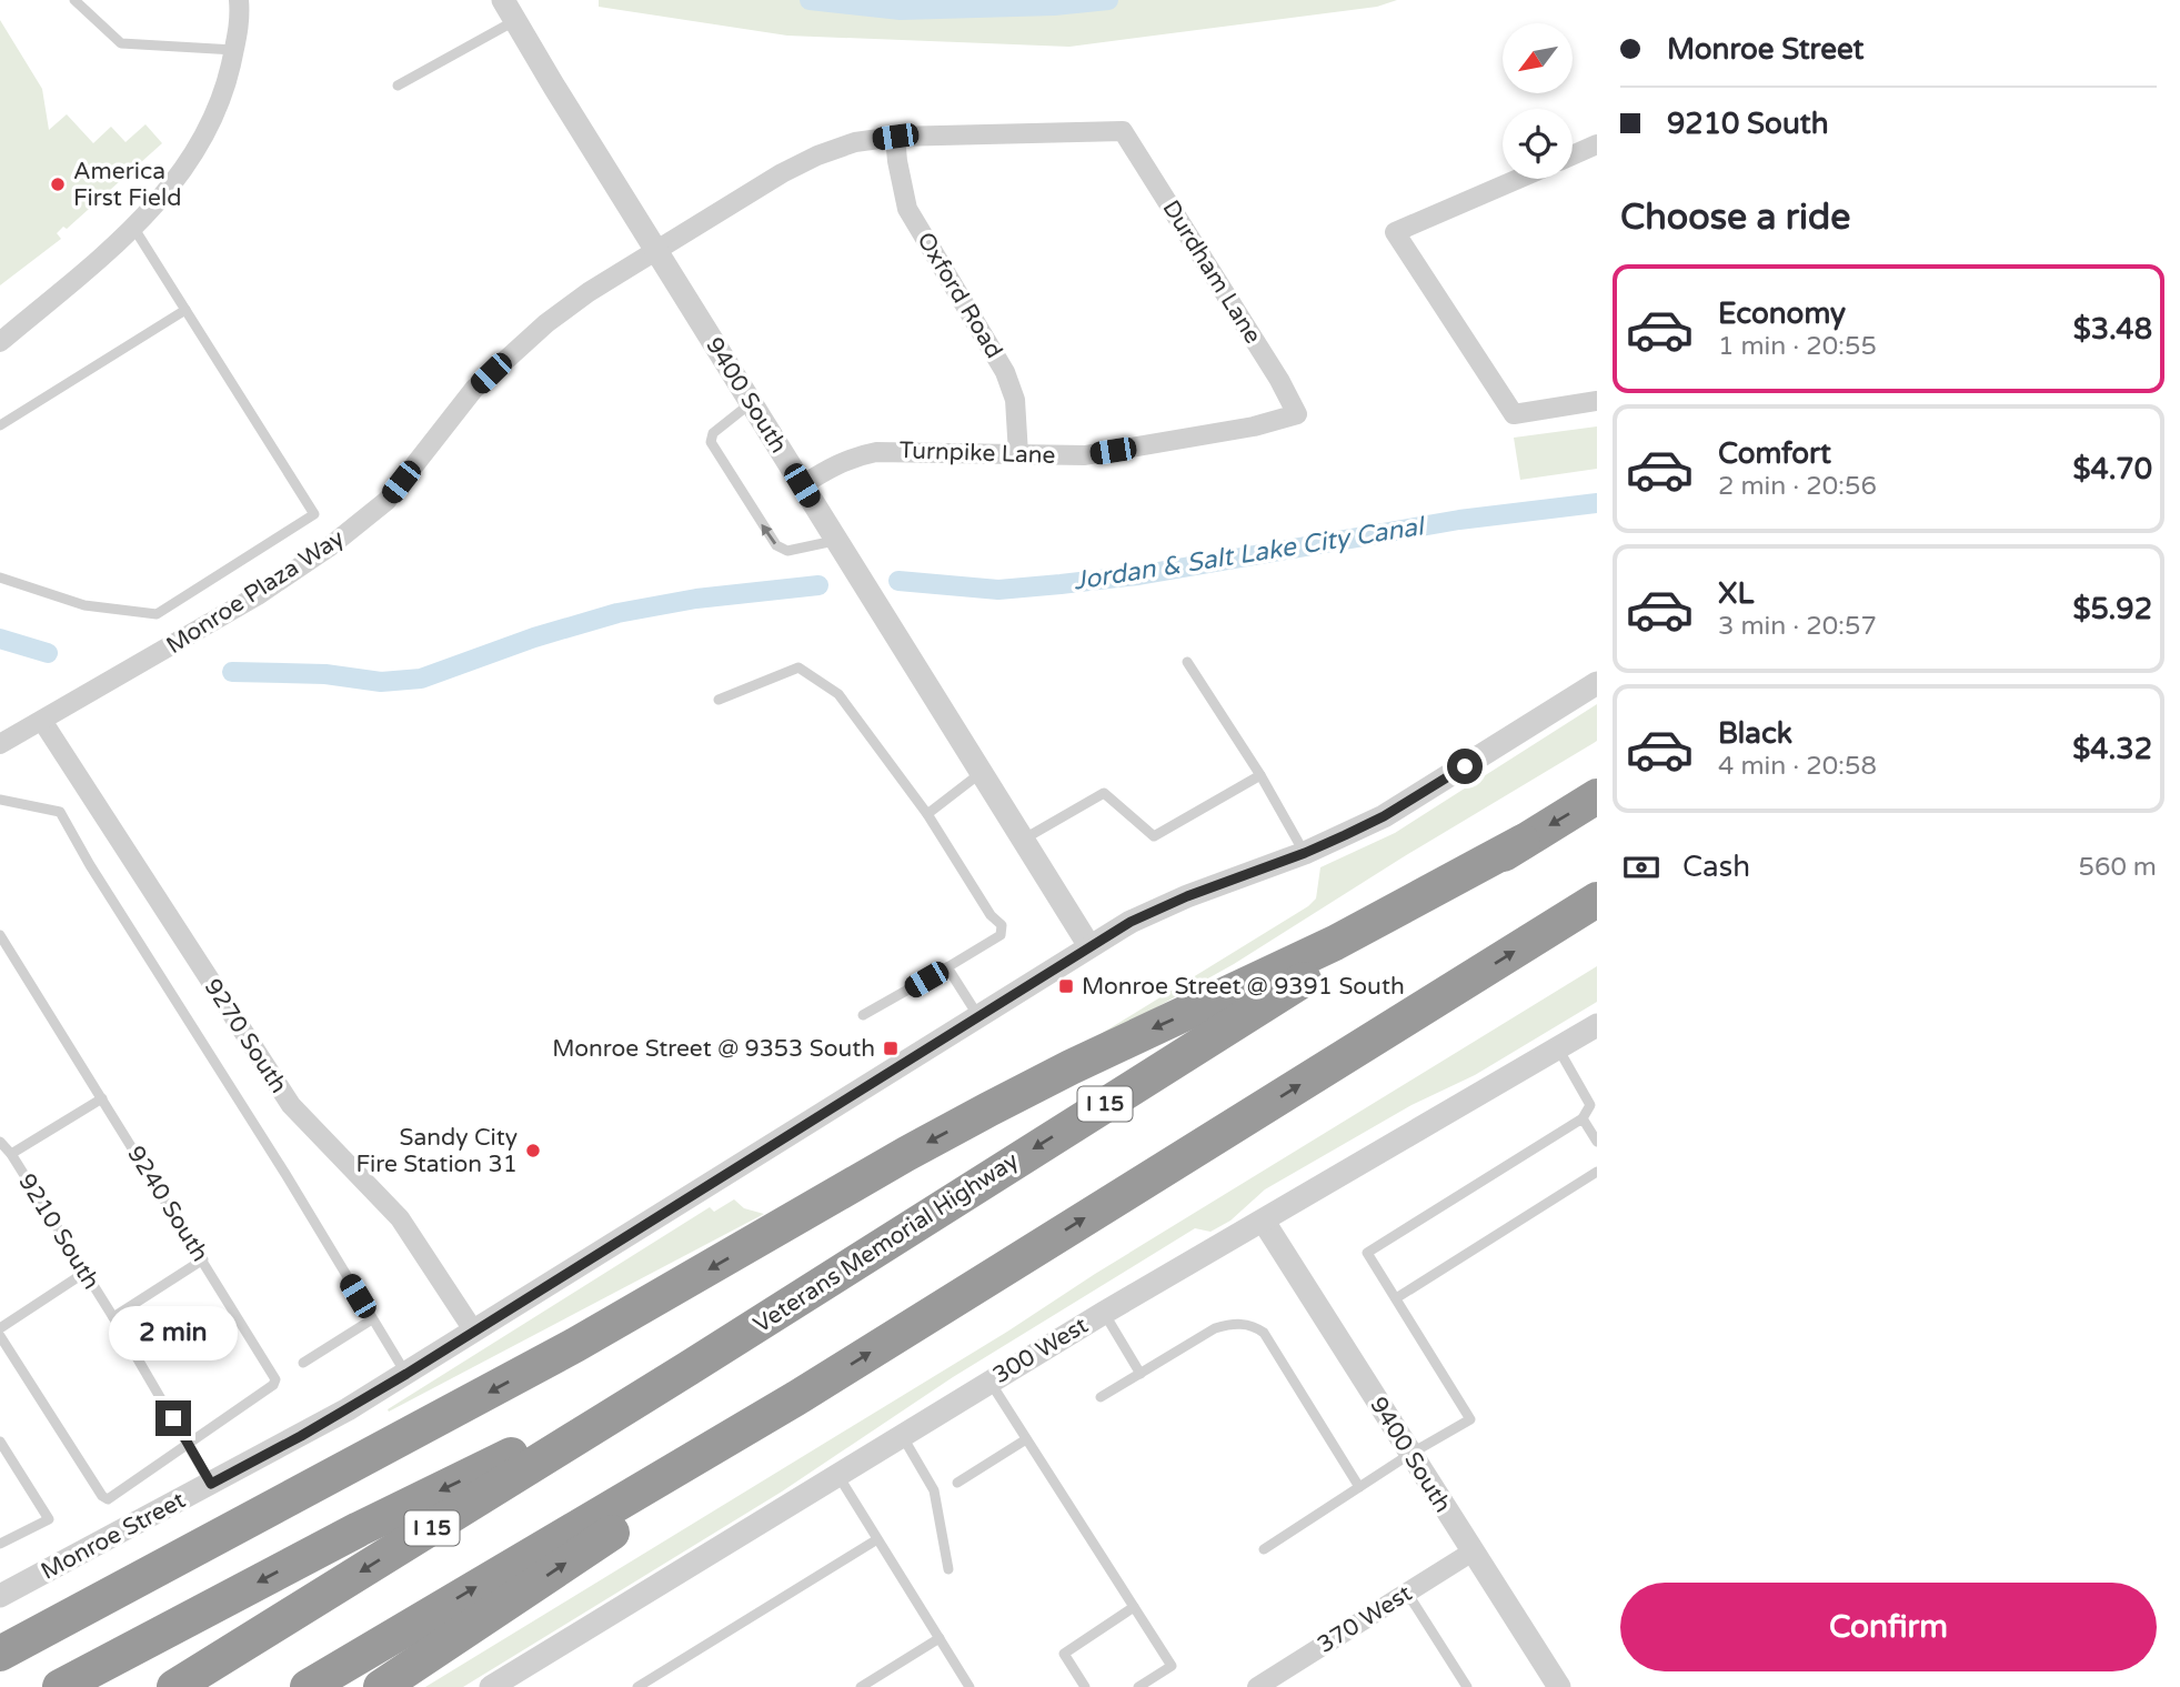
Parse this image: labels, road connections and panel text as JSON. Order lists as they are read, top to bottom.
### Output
{
  "streets": {
    "highway": ["I 15", "Veterans Memorial Highway"],
    "street": [
      "Durdham Lane",
      "Oxford Road",
      "9400 South",
      "Turnpike Lane",
      "Monroe Plaza Way",
      "9270 South",
      "300 West",
      "Monroe Street",
      "370 West"
    ],
    "lane": ["9240 South", "9210 South"]
  },
  "crossings": [
    ["Durdham Lane", "Turnpike Lane"],
    ["Durdham Lane", "Monroe Plaza Way"],
    ["Oxford Road", "Turnpike Lane"],
    ["Oxford Road", "Monroe Plaza Way"],
    ["9400 South", "Turnpike Lane"],
    ["9400 South", "Monroe Plaza Way"],
    ["9400 South", "300 West"],
    ["9400 South", "Monroe Street"],
    ["9400 South", "370 West"],
    ["Monroe Plaza Way", "9270 South"],
    ["9270 South", "Monroe Street"],
    ["9240 South", "9210 South"],
    ["9210 South", "Monroe Street"]
  ],
  "water": ["Jordan & Salt Lake City Canal"],
  "places": {
    "other": ["America First Field", "Sandy City Fire Station 31"],
    "transit": ["Monroe Street @ 9391 South", "Monroe Street @ 9353 South"]
  },
  "north": "bottom left",
  "page": {
    "banner": ["Monroe Street", "9210 South"],
    "heading": "Choose a ride",
    "list": [
      {
        "name": "Economy",
        "note": "1 min · 20:55",
        "value": "$3.48"
      },
      {
        "name": "Comfort",
        "note": "2 min · 20:56",
        "value": "$4.70"
      },
      {
        "name": "XL",
        "note": "3 min · 20:57",
        "value": "$5.92"
      },
      {
        "name": "Black",
        "note": "4 min · 20:58",
        "value": "$4.32"
      }
    ],
    "pay": ["Cash", "560 m"],
    "bubble": "2 min",
    "buttons": "Confirm"
  }
}
